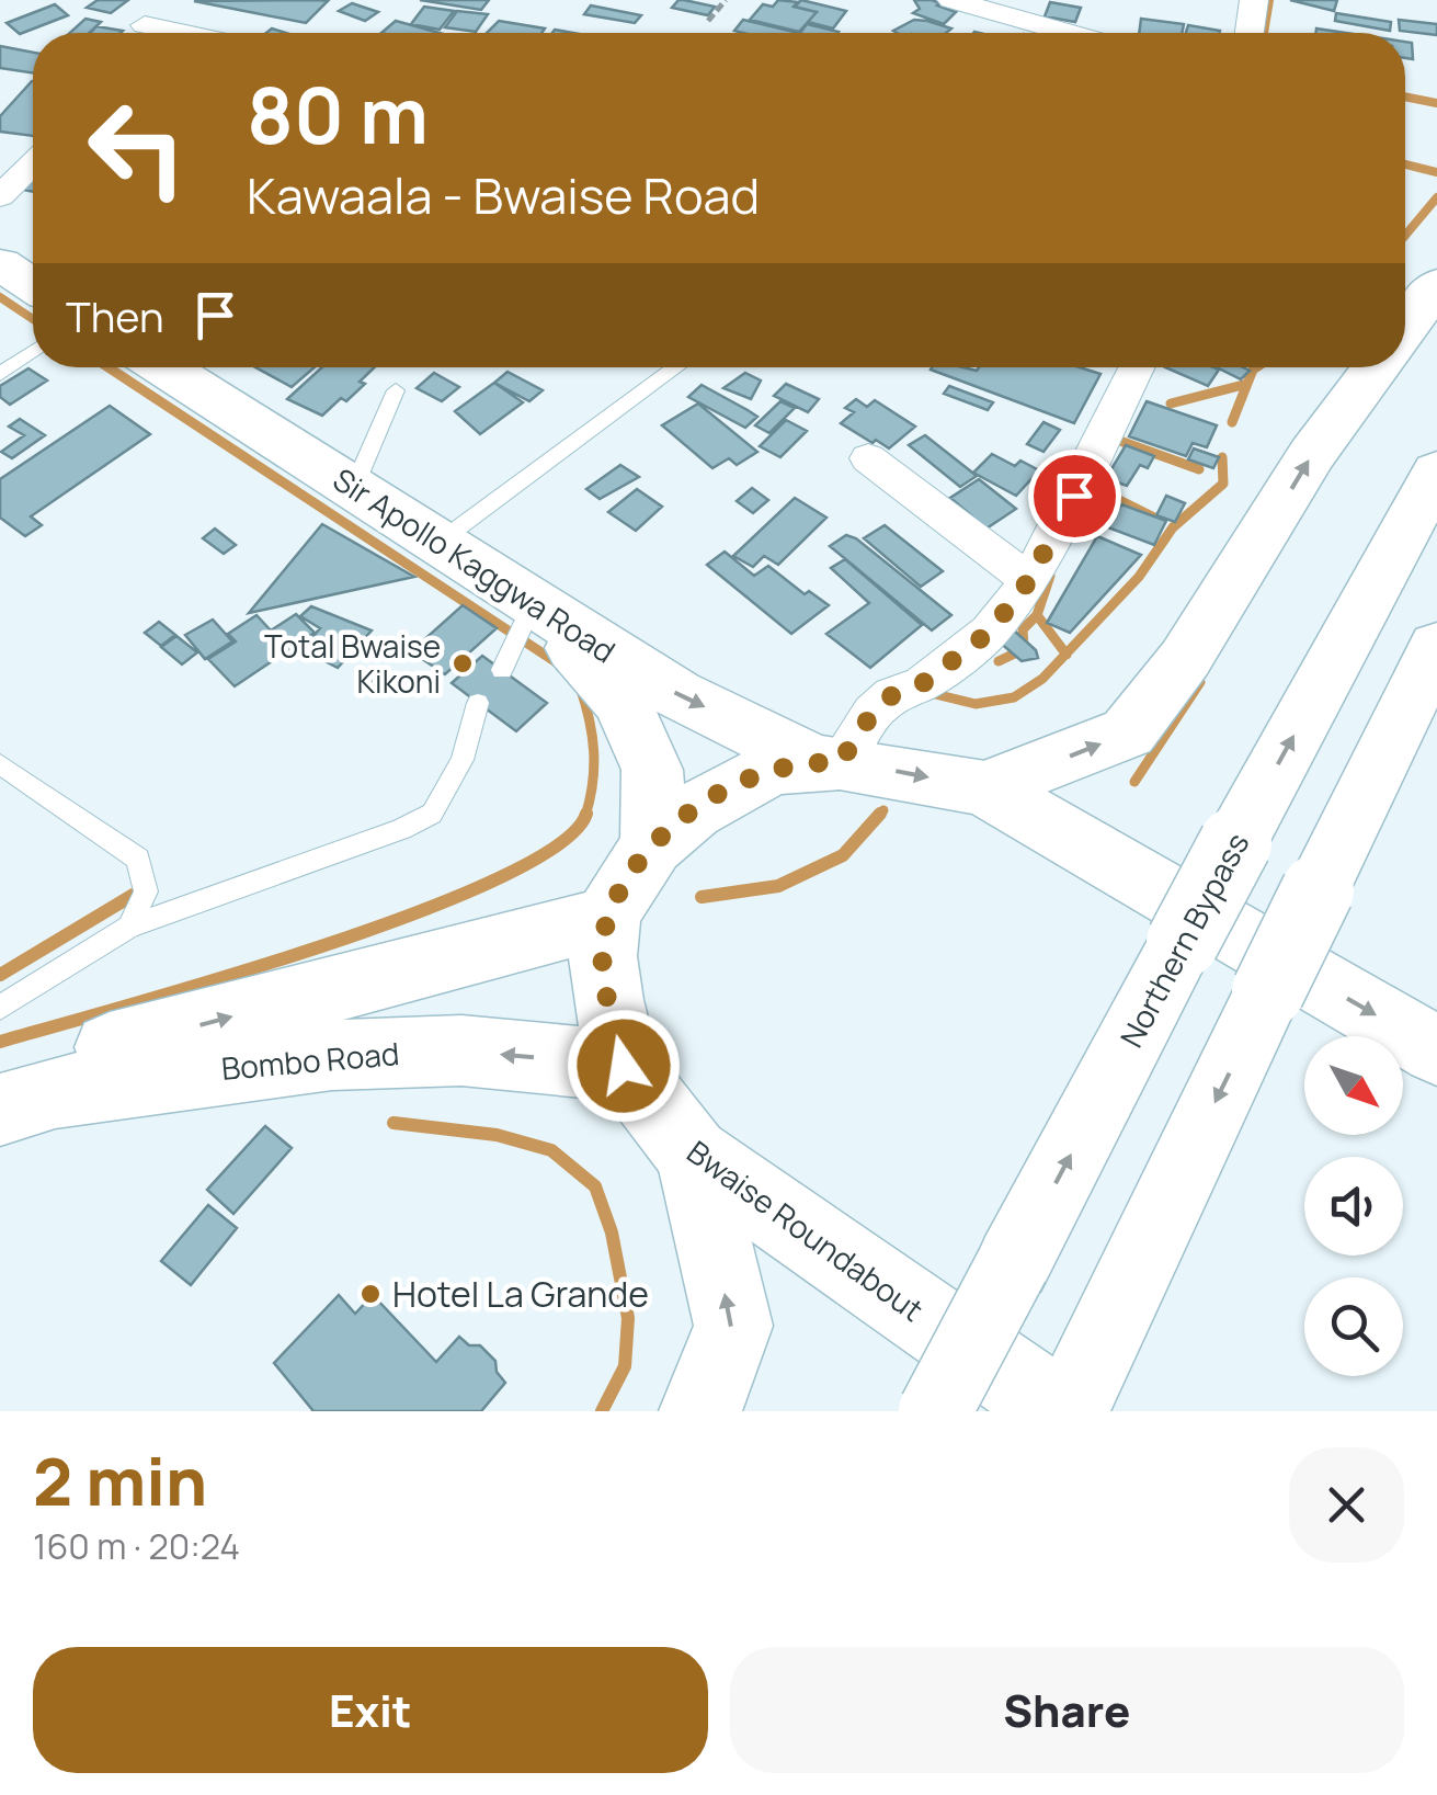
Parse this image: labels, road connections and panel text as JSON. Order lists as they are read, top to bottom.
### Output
{
  "streets": {
    "main road": [
      "Sir Apollo Kaggwa Road",
      "Northern Bypass",
      "Bombo Road",
      "Bwaise Roundabout"
    ]
  },
  "crossings": [
    ["Sir Apollo Kaggwa Road", "Bwaise Roundabout"],
    ["Bombo Road", "Bwaise Roundabout"]
  ],
  "one_way": ["Sir Apollo Kaggwa Road"],
  "places": ["Total Bwaise Kikoni", "Hotel La Grande"],
  "north": "bottom right",
  "page": {
    "turn": ["80 m", "Kawaala - Bwaise Road"],
    "then": "Then",
    "heading": ["2 min", "160 m · 20:24"],
    "buttons": ["Exit", "Share"]
  }
}
